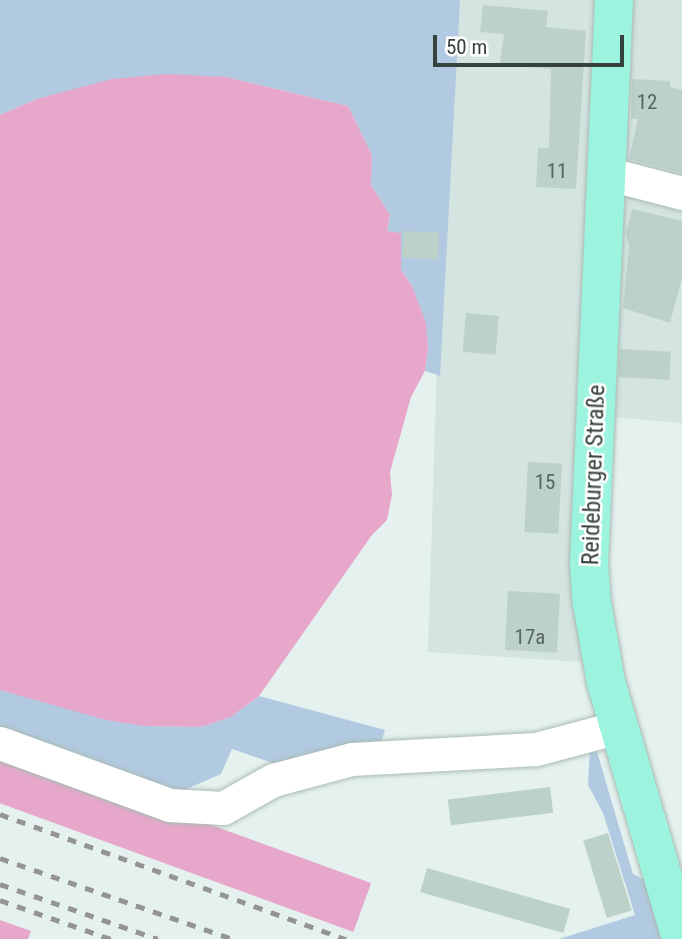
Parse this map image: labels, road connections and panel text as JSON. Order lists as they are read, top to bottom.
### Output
{
  "streets": {
    "main road": ["Reideburger Straße"]
  },
  "house_numbers": [
    "12",
    "11",
    "15",
    "17a"
  ],
  "scale_bar": "50 m"
}
